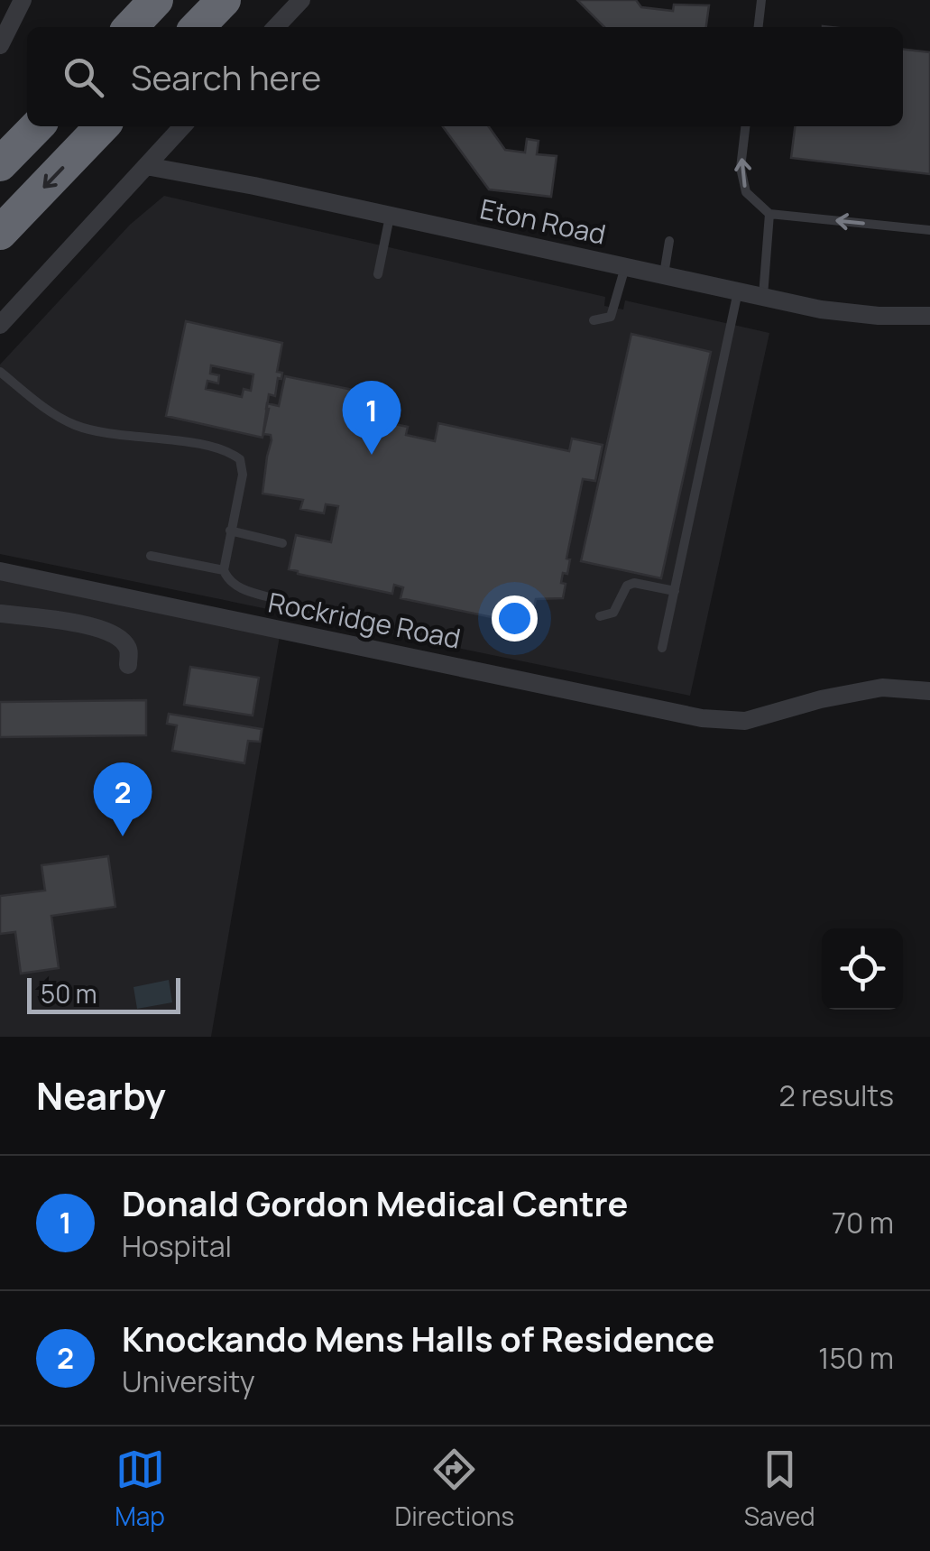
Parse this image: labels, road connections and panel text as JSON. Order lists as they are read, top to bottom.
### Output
{
  "streets": {
    "street": ["Eton Road", "Rockridge Road"]
  },
  "scale_bar": "50 m",
  "page": {
    "search": "Search here",
    "pins": ["1", "2"],
    "scale": "50 m",
    "heading": ["Nearby", "2 results"],
    "list": [
      {
        "mark": "1",
        "name": "Donald Gordon Medical Centre",
        "note": "Hospital",
        "value": "70 m"
      },
      {
        "mark": "2",
        "name": "Knockando Mens Halls of Residence",
        "note": "University",
        "value": "150 m"
      }
    ],
    "nav": ["Map", "Directions", "Saved"]
  }
}
